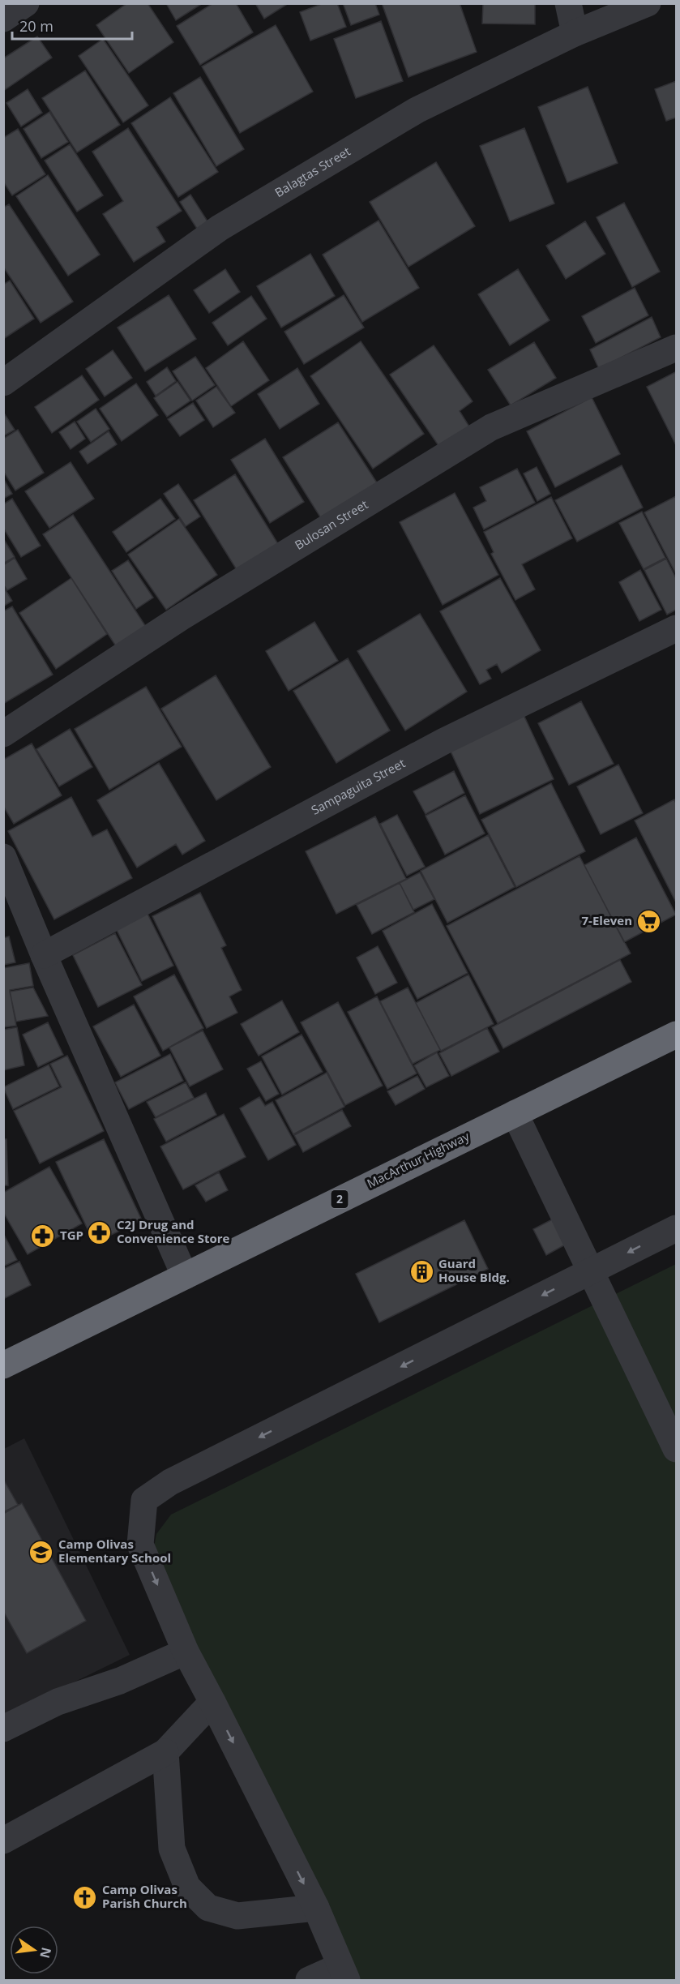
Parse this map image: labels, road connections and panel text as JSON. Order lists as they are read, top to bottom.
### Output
{
  "streets": {
    "highway": ["MacArthur Highway", "2"],
    "street": ["Balagtas Street", "Bulosan Street", "Sampaguita Street"]
  },
  "places": {
    "supermarket": ["7-Eleven"],
    "pharmacy": ["C2J Drug and Convenience Store", "TGP"],
    "building": ["Guard House Bldg."],
    "school or university": ["Camp Olivas Elementary School"],
    "church": ["Camp Olivas Parish Church"]
  },
  "scale_bar": "20 m",
  "north": "right"
}
